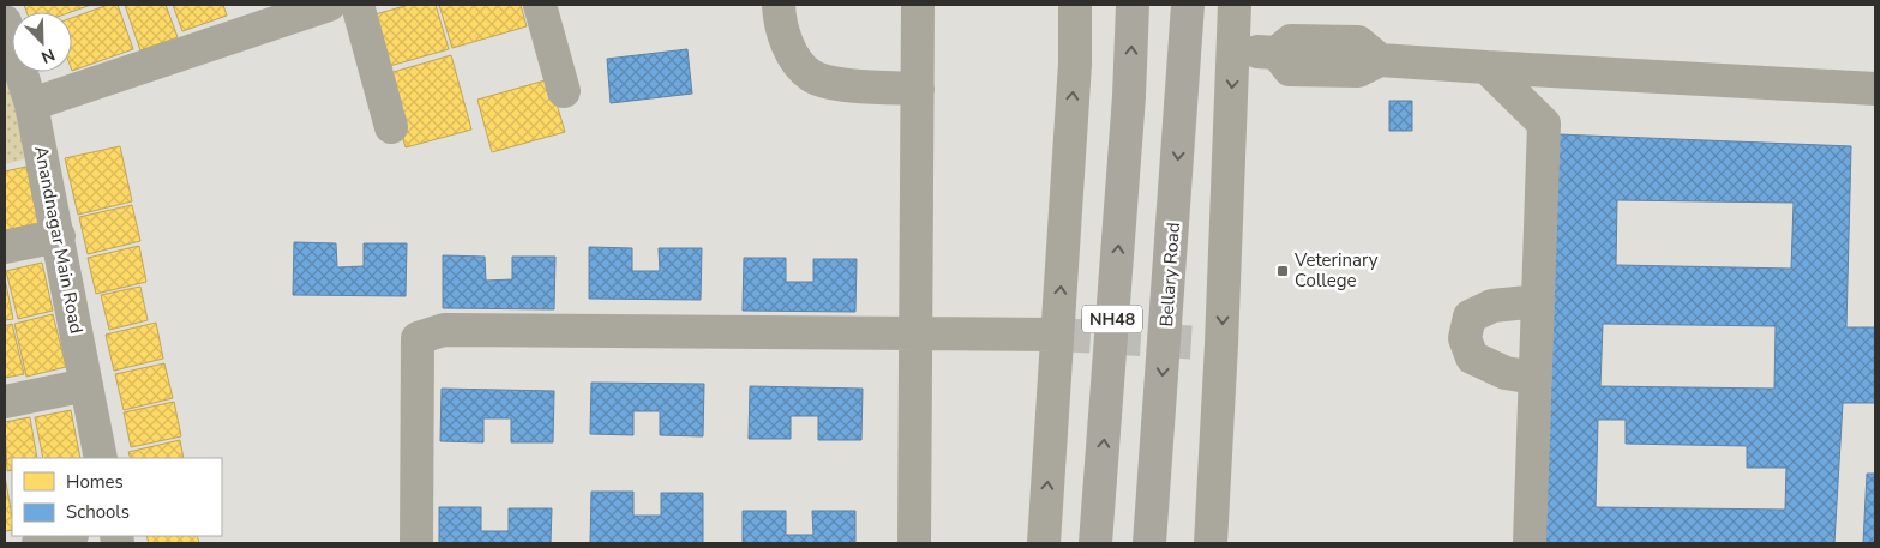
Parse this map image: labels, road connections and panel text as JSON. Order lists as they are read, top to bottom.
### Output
{
  "streets": {
    "highway": ["Bellary Road", "NH48"],
    "street": ["Anandnagar Main Road"]
  },
  "places": {
    "transit": ["Veterinary College"]
  },
  "legend": ["Homes", "Schools"],
  "north": "bottom right"
}
